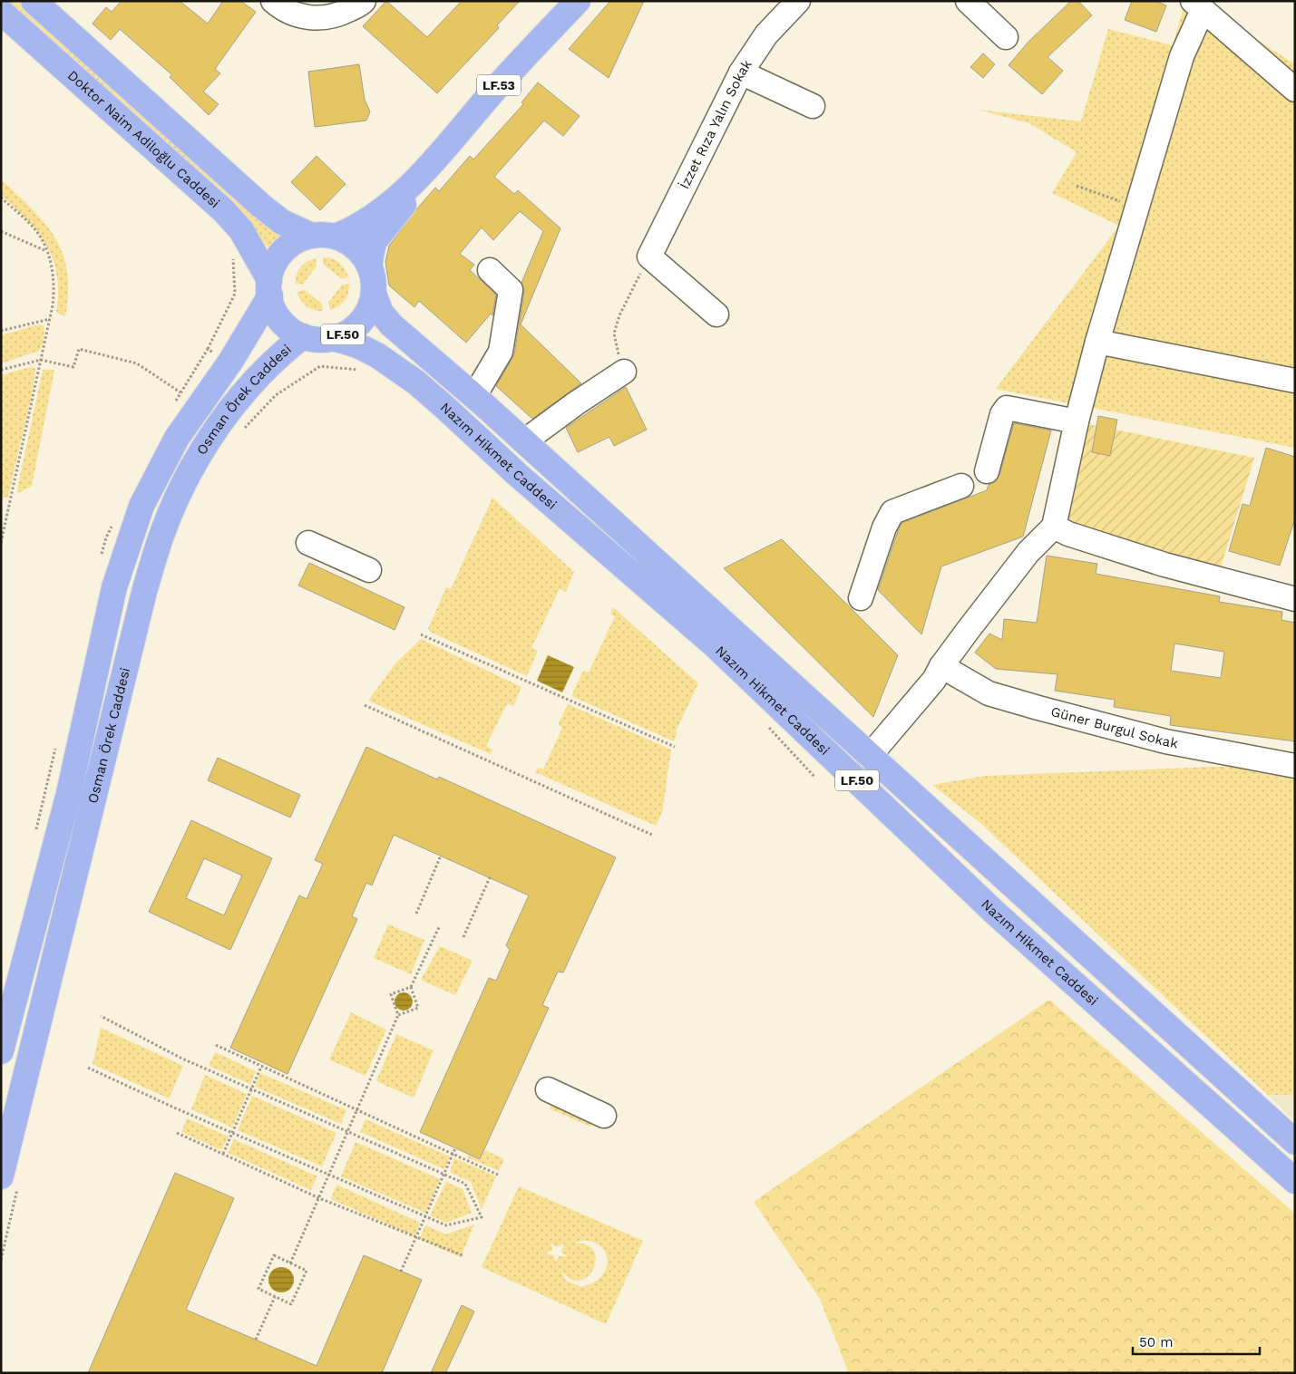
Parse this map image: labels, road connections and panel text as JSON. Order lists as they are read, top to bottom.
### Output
{
  "streets": {
    "main road": [
      "LF.53",
      "Doktor Naim Adiloğlu Caddesi",
      "LF.50",
      "Osman Örek Caddesi",
      "Nazım Hikmet Caddesi"
    ],
    "street": ["İzzet Rıza Yalın Sokak", "Güner Burgul Sokak"]
  },
  "crossings": [
    ["LF.53", "Doktor Naim Adiloğlu Caddesi"],
    ["LF.53", "LF.50"],
    ["LF.53", "Osman Örek Caddesi"],
    ["LF.53", "Nazım Hikmet Caddesi"],
    ["Doktor Naim Adiloğlu Caddesi", "LF.50"],
    ["Doktor Naim Adiloğlu Caddesi", "Osman Örek Caddesi"],
    ["Doktor Naim Adiloğlu Caddesi", "Nazım Hikmet Caddesi"],
    ["LF.50", "Osman Örek Caddesi"],
    ["LF.50", "Nazım Hikmet Caddesi"],
    ["Osman Örek Caddesi", "Nazım Hikmet Caddesi"]
  ],
  "scale_bar": "50 m"
}
